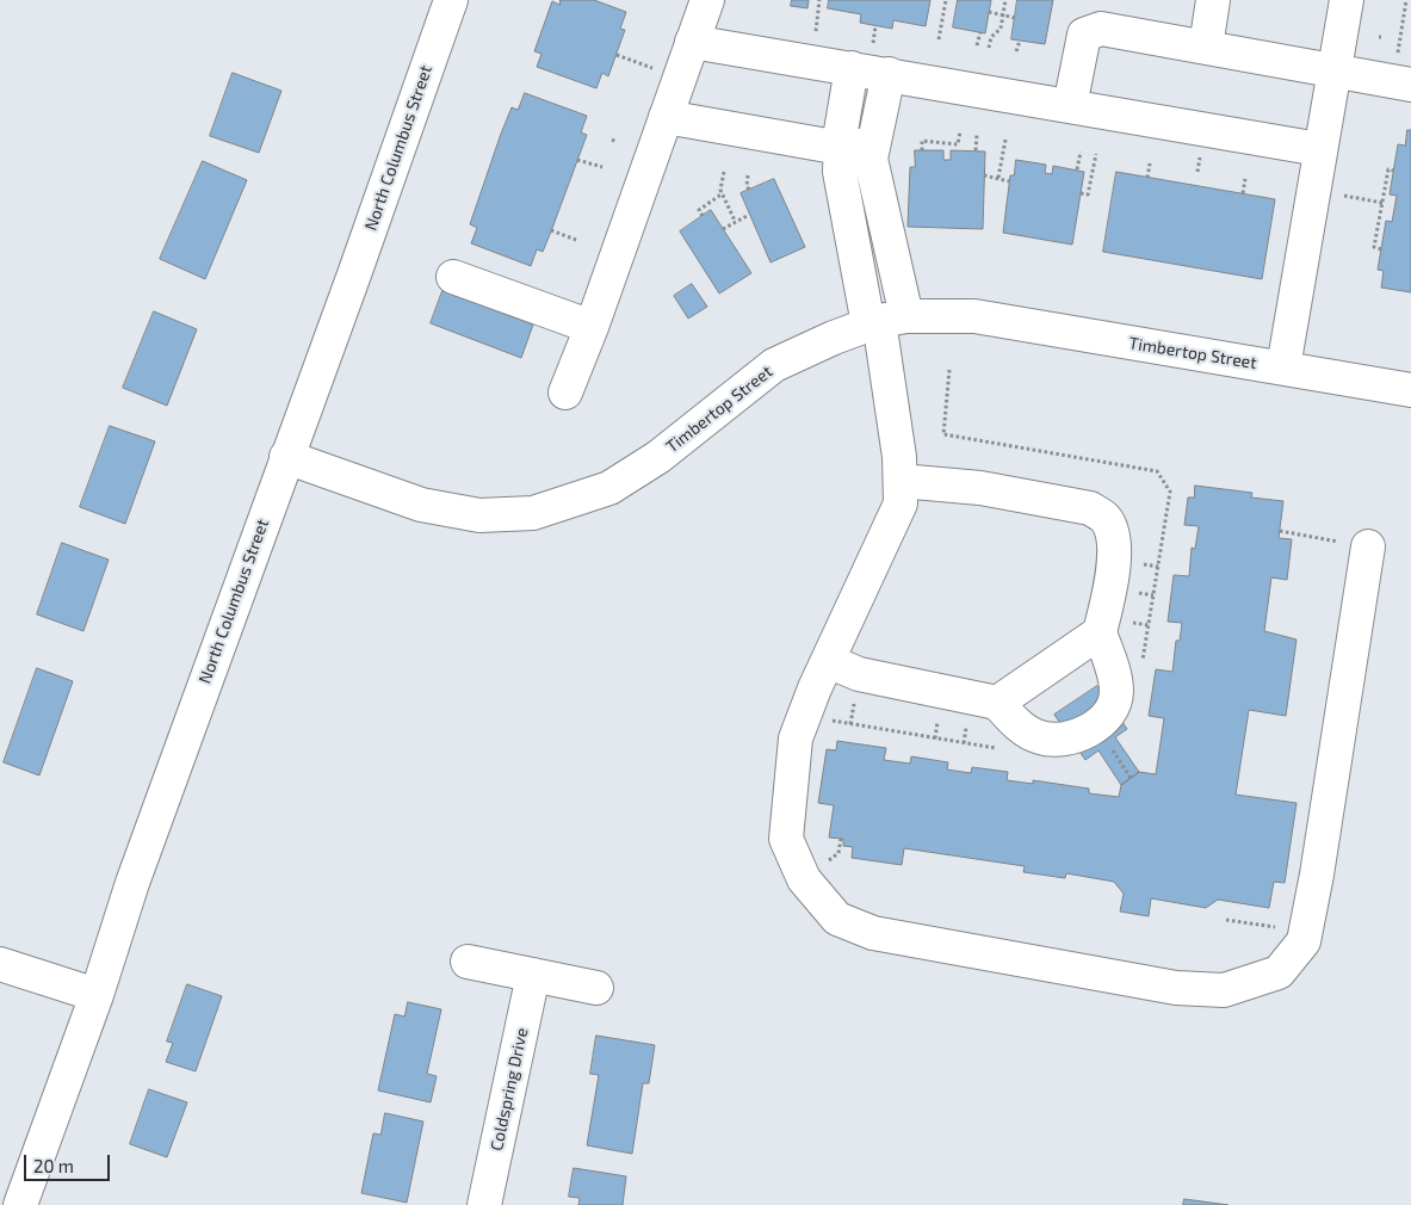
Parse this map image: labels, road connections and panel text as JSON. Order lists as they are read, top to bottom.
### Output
{
  "streets": {
    "street": ["North Columbus Street", "Timbertop Street", "Coldspring Drive"]
  },
  "crossings": [
    ["North Columbus Street", "Timbertop Street"]
  ],
  "scale_bar": "20 m"
}
